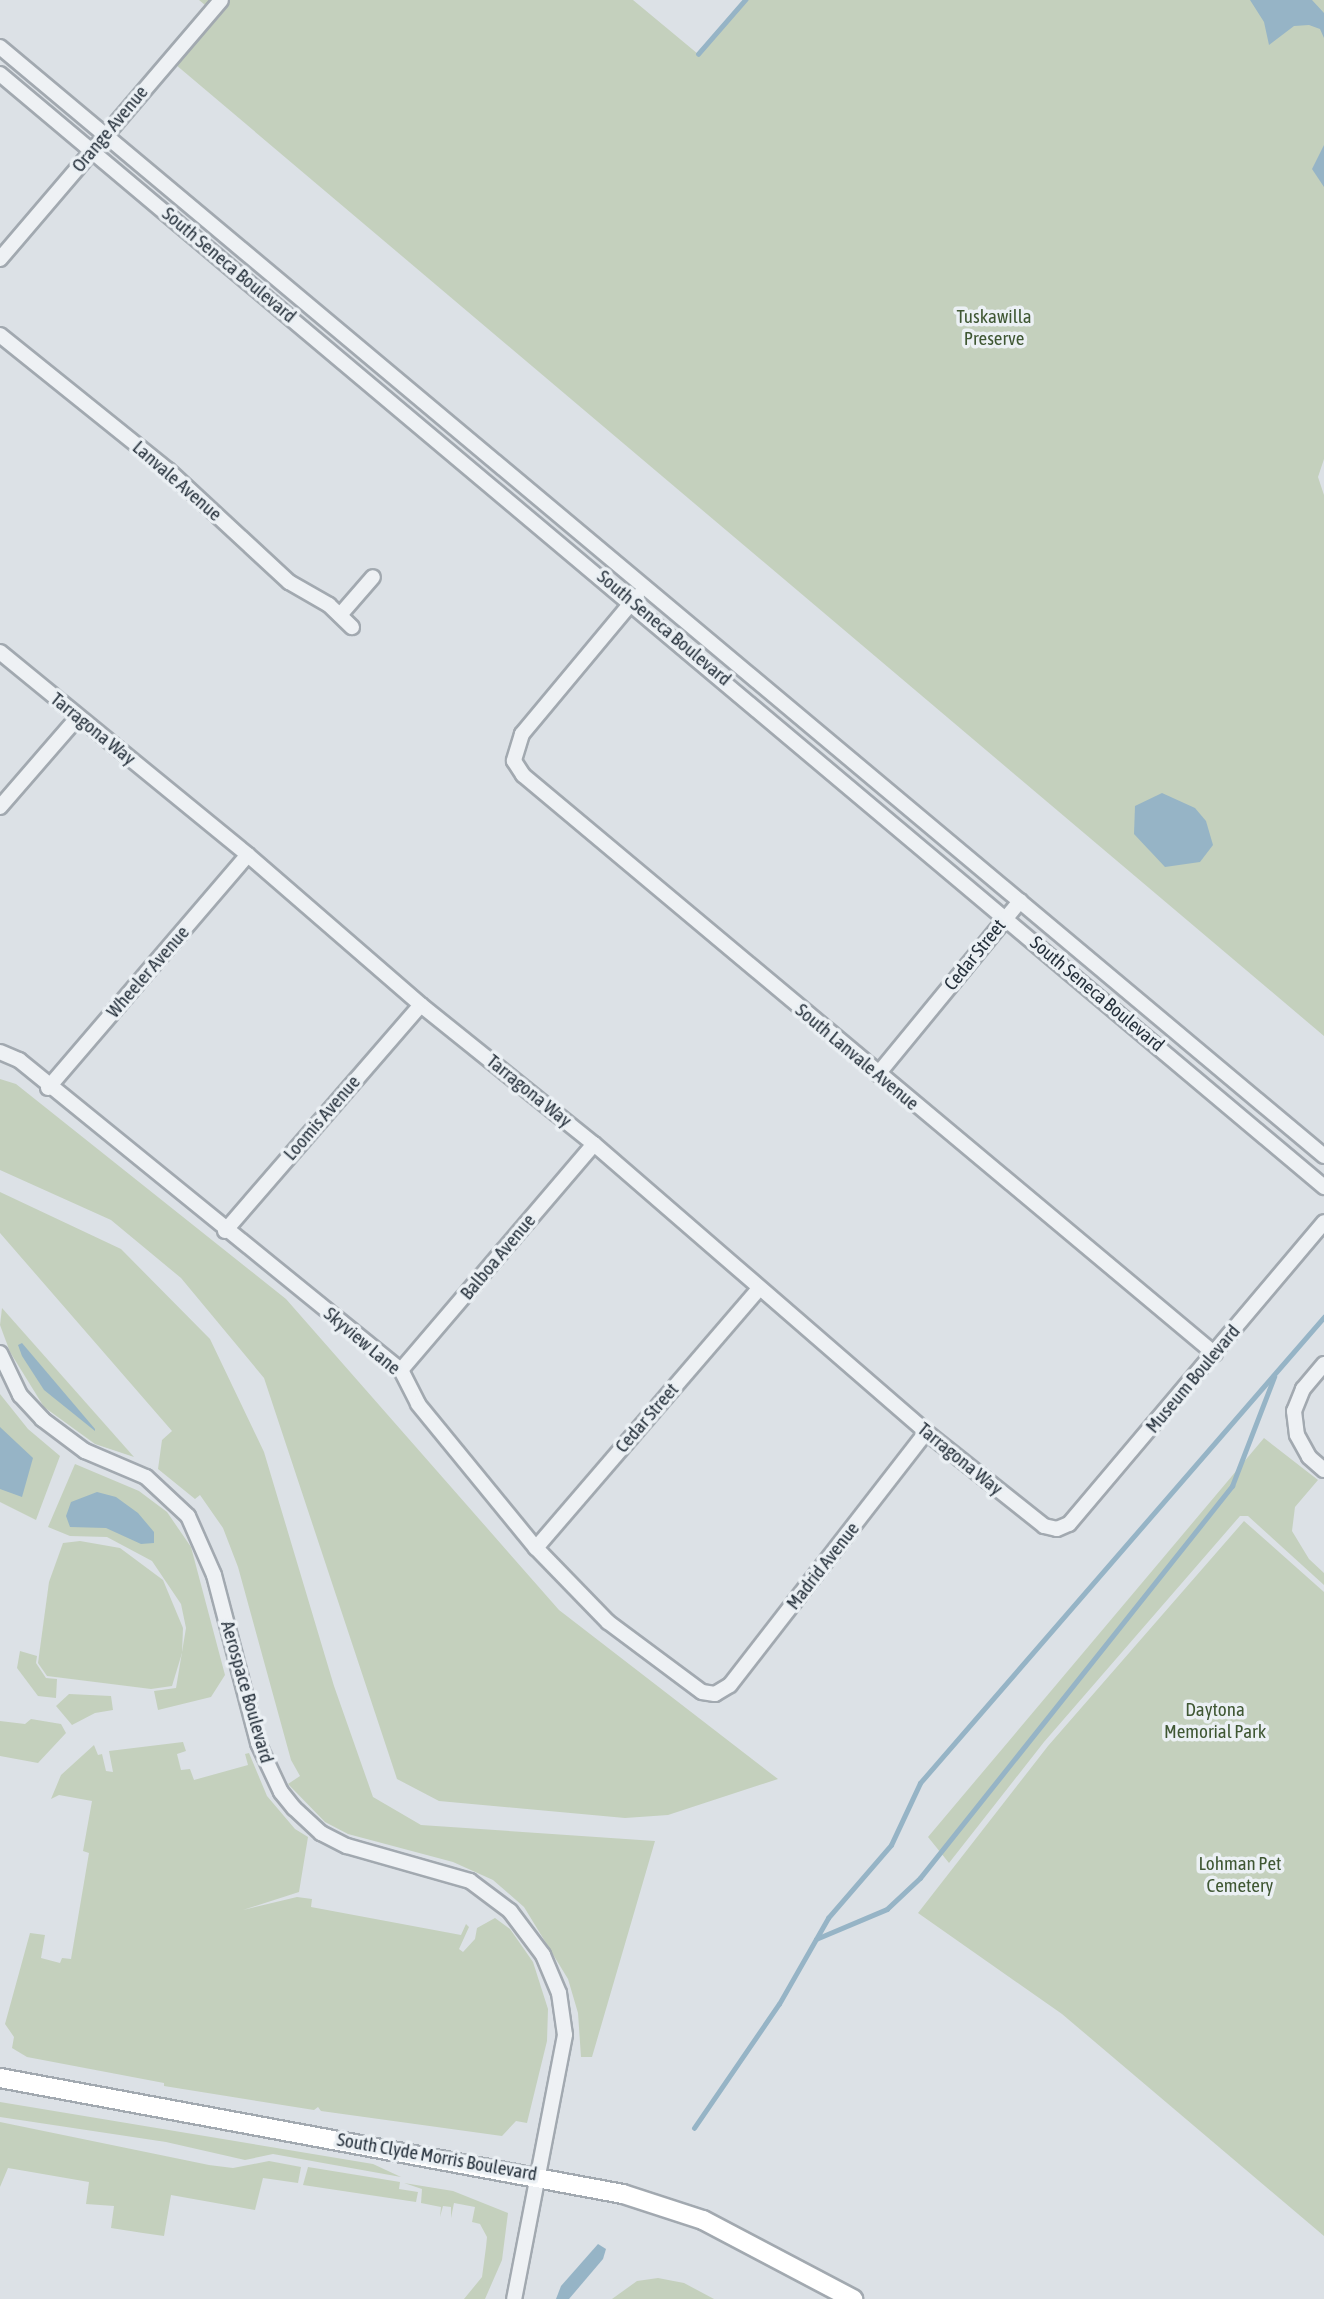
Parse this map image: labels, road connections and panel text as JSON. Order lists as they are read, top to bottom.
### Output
{
  "streets": {
    "main road": ["South Clyde Morris Boulevard"],
    "street": [
      "Orange Avenue",
      "South Seneca Boulevard",
      "Lanvale Avenue",
      "Tarragona Way",
      "Cedar Street",
      "Wheeler Avenue",
      "South Lanvale Avenue",
      "Loomis Avenue",
      "Balboa Avenue",
      "Skyview Lane",
      "Museum Boulevard",
      "Madrid Avenue",
      "Aerospace Boulevard"
    ]
  },
  "crossings": [
    ["Orange Avenue", "South Seneca Boulevard"],
    ["South Seneca Boulevard", "Cedar Street"],
    ["South Seneca Boulevard", "South Lanvale Avenue"],
    ["Tarragona Way", "Cedar Street"],
    ["Tarragona Way", "Wheeler Avenue"],
    ["Tarragona Way", "Loomis Avenue"],
    ["Tarragona Way", "Balboa Avenue"],
    ["Tarragona Way", "Museum Boulevard"],
    ["Tarragona Way", "Madrid Avenue"],
    ["Cedar Street", "South Lanvale Avenue"],
    ["Cedar Street", "Skyview Lane"],
    ["Wheeler Avenue", "Skyview Lane"],
    ["South Lanvale Avenue", "Museum Boulevard"],
    ["Loomis Avenue", "Skyview Lane"],
    ["Balboa Avenue", "Skyview Lane"],
    ["Skyview Lane", "Madrid Avenue"],
    ["Aerospace Boulevard", "South Clyde Morris Boulevard"]
  ],
  "parks": ["Tuskawilla Preserve", "Daytona Memorial Park", "Lohman Pet Cemetery"]
}
